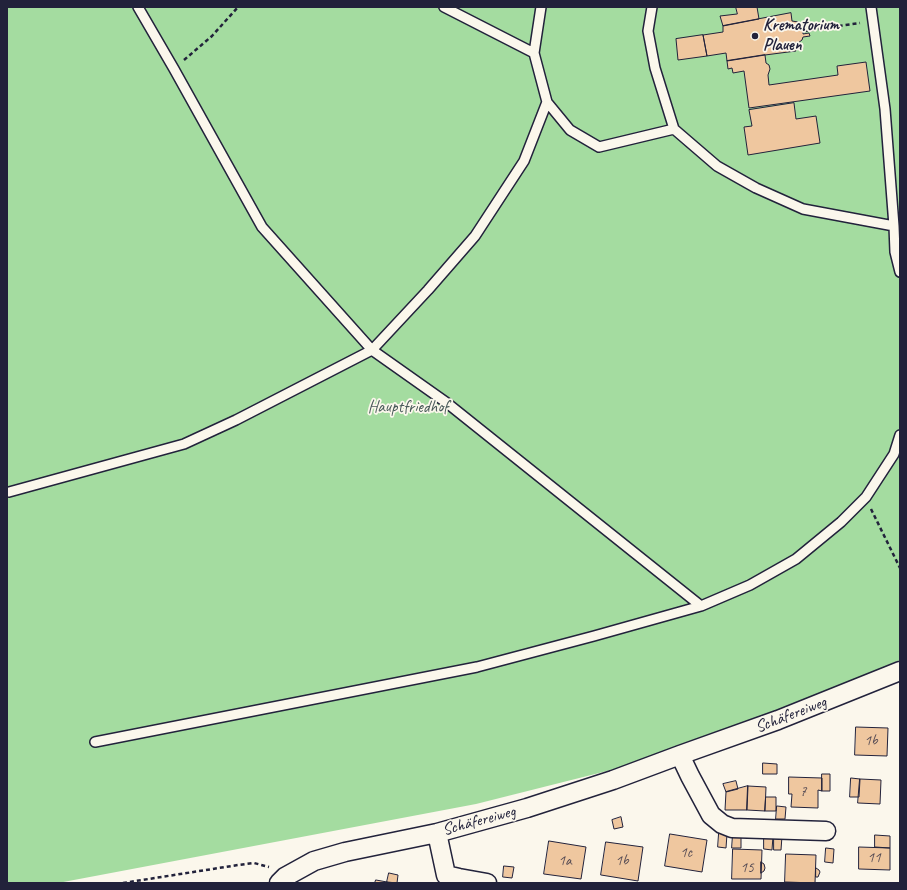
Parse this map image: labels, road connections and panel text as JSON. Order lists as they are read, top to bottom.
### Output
{
  "streets": {
    "street": ["Schäfereiweg"]
  },
  "parks": ["Hauptfriedhof"],
  "places": ["Krematorium Plauen"],
  "house_numbers": [
    "1b",
    "7",
    "1c",
    "11",
    "1a",
    "1b",
    "15"
  ]
}
